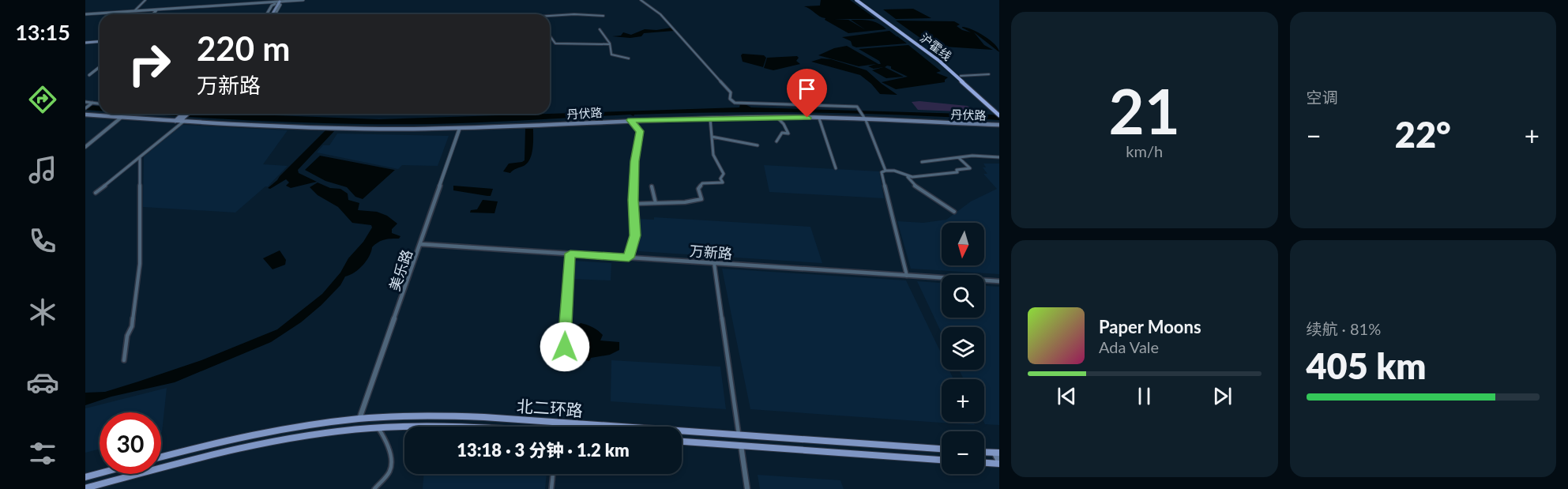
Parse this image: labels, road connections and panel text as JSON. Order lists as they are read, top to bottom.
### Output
{
  "streets": {
    "highway": ["沪霍线"],
    "main road": ["丹伏路", "北二环路"],
    "street": ["万新路", "美乐路"]
  },
  "crossings": [
    ["丹伏路", "美乐路"],
    ["万新路", "美乐路"],
    ["美乐路", "北二环路"]
  ],
  "north": "bottom",
  "page": {
    "tabs": "13:15",
    "tile": [
      ["21", "km/h"],
      "空调",
      ["续航 · 81%", "405 km"]
    ],
    "turn": ["220 m", "万新路"],
    "heat": ["−", "22°", "+"],
    "map_buttons": ["+", "−"],
    "song": ["Paper Moons", "Ada Vale"],
    "limit": "30",
    "trip": "13:18 · 3 分钟 · 1.2 km"
  }
}
